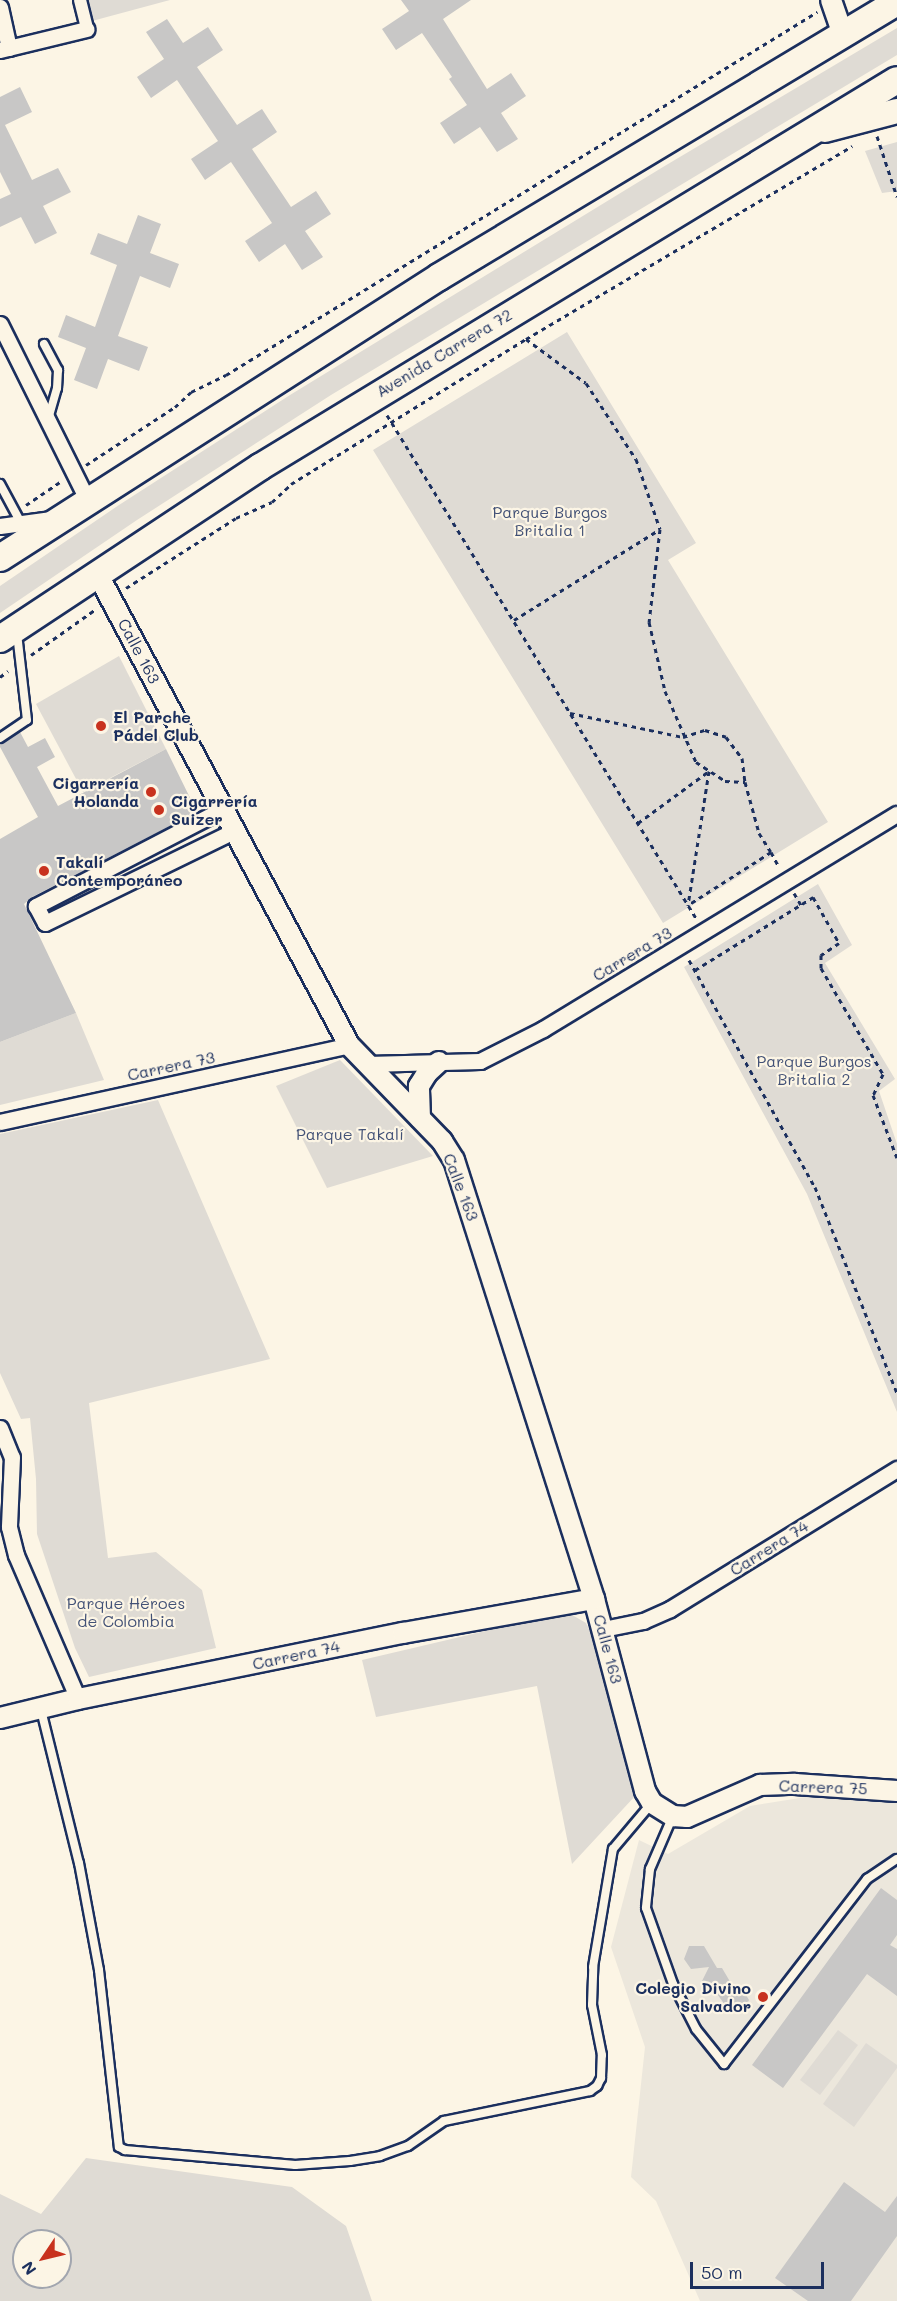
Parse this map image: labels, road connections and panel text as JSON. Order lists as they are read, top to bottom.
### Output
{
  "streets": {
    "highway": ["Avenida Carrera 72"],
    "street": [
      "Calle 163",
      "Carrera 73",
      "Carrera 74",
      "Carrera 75"
    ]
  },
  "crossings": [
    ["Avenida Carrera 72", "Calle 163"],
    ["Calle 163", "Carrera 73"],
    ["Calle 163", "Carrera 74"]
  ],
  "parks": [
    "Parque Burgos Britalia 1",
    "Parque Burgos Britalia 2",
    "Parque Takalí",
    "Parque Héroes de Colombia"
  ],
  "places": [
    "El Parche Pádel Club",
    "Cigarrería Holanda",
    "Cigarrería Suizer",
    "Takalí Contemporáneo",
    "Colegio Divino Salvador"
  ],
  "scale_bar": "50 m",
  "north": "bottom left"
}
